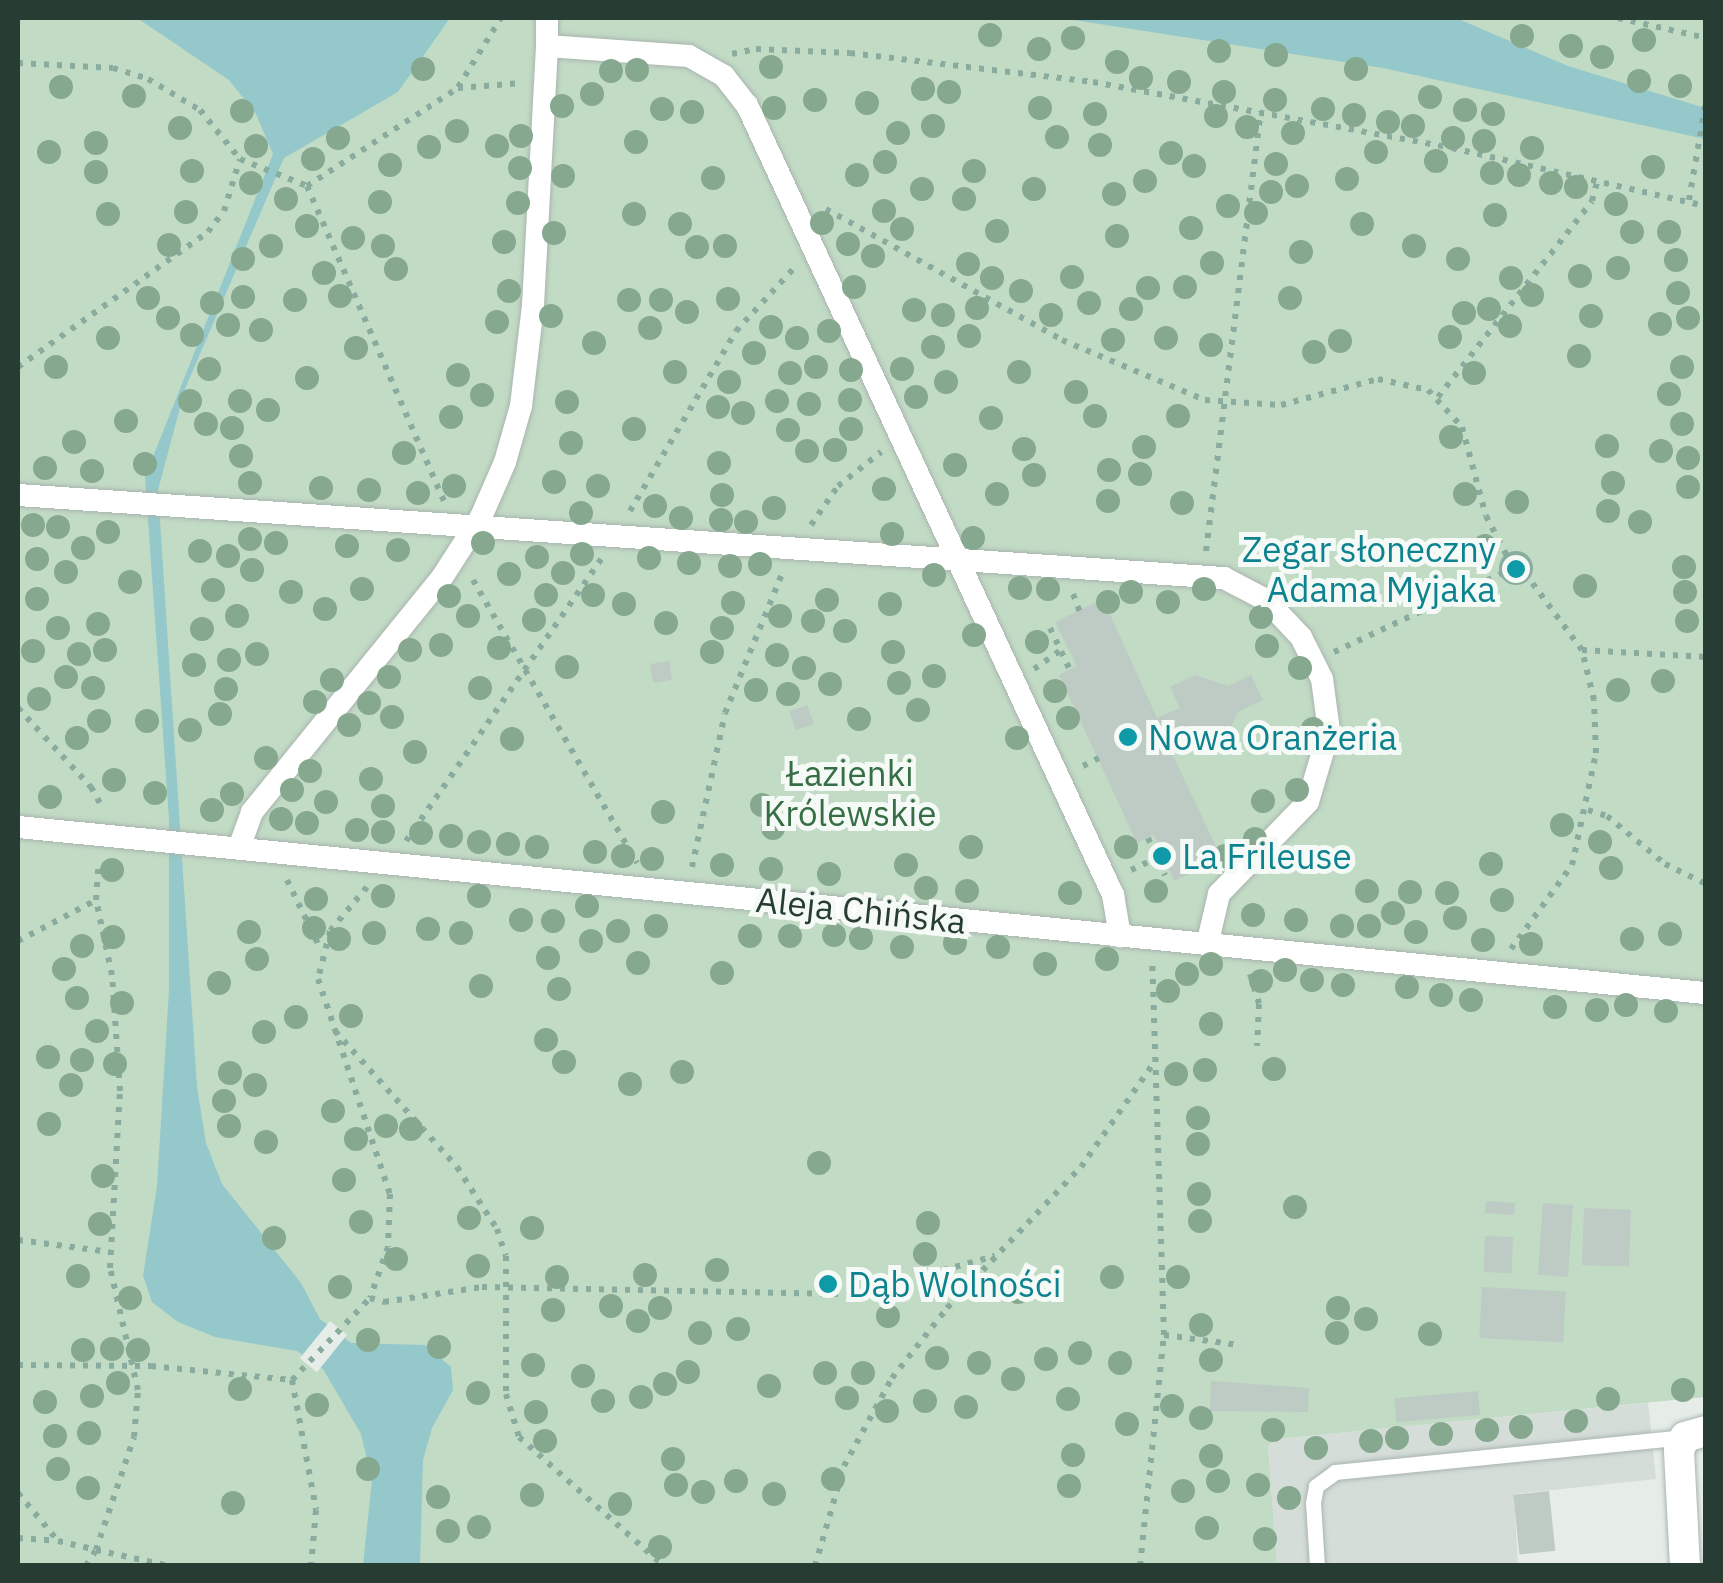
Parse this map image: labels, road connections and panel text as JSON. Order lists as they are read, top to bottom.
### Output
{
  "streets": {
    "street": ["Aleja Chińska"]
  },
  "parks": ["Łazienki Królewskie"],
  "places": [
    "Zegar słoneczny Adama Myjaka",
    "Nowa Oranżeria",
    "La Frileuse",
    "Dąb Wolności"
  ]
}
